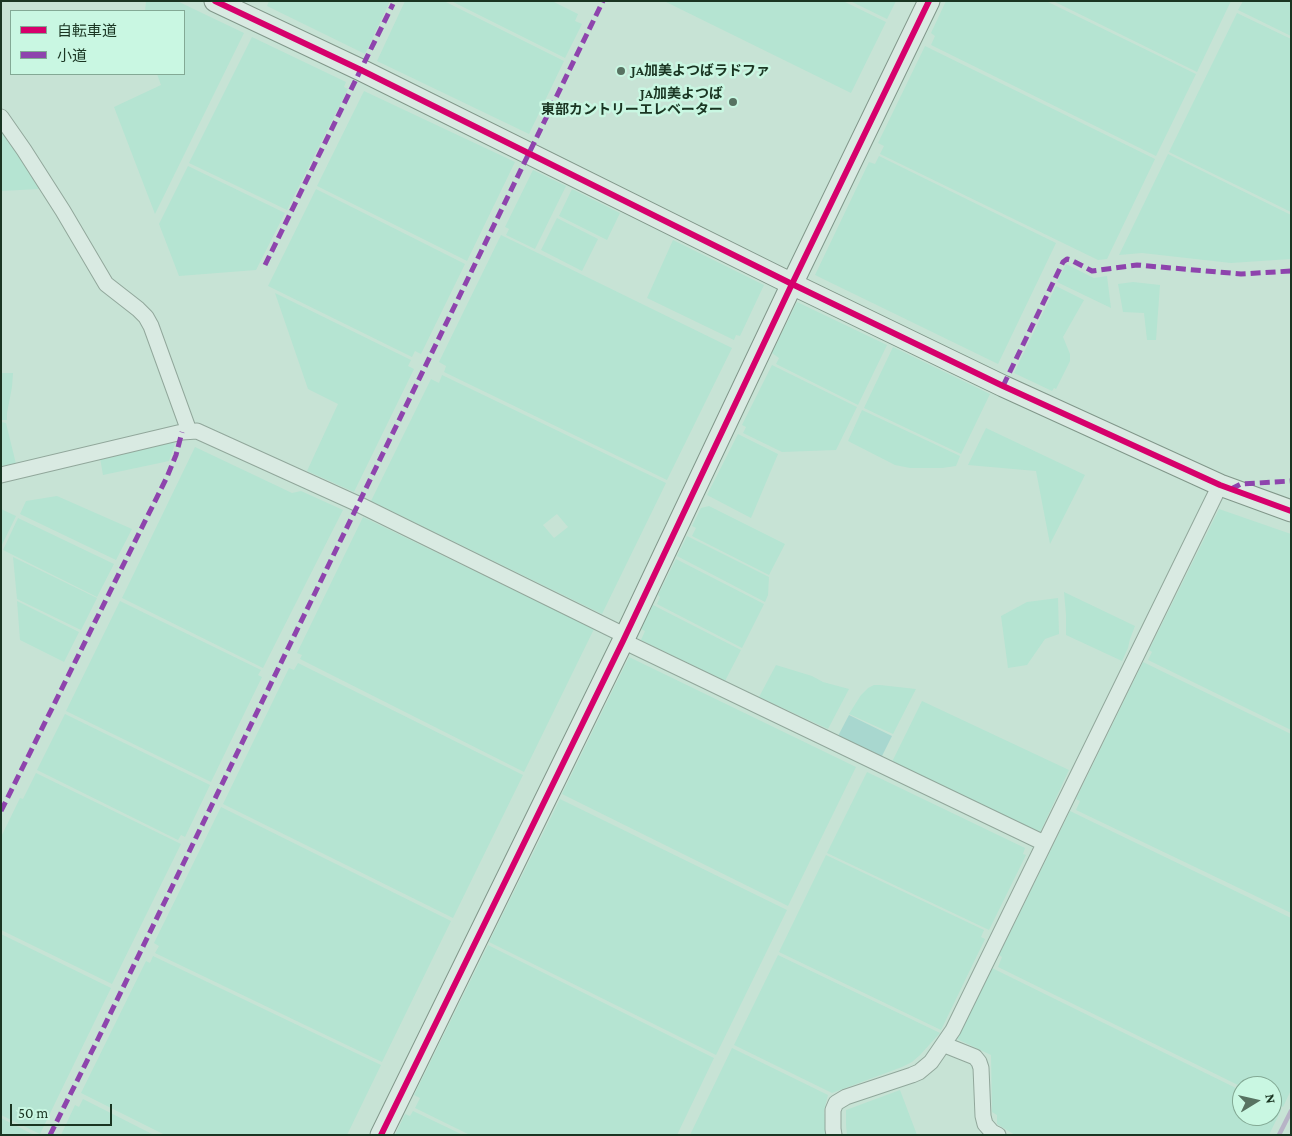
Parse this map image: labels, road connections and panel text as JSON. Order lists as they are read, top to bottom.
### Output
{
  "places": ["JA加美よつばラドファ", "JA加美よつば 東部カントリーエレベーター"],
  "legend": ["自転車道", "小道"],
  "scale_bar": "50 m",
  "north": "right"
}
